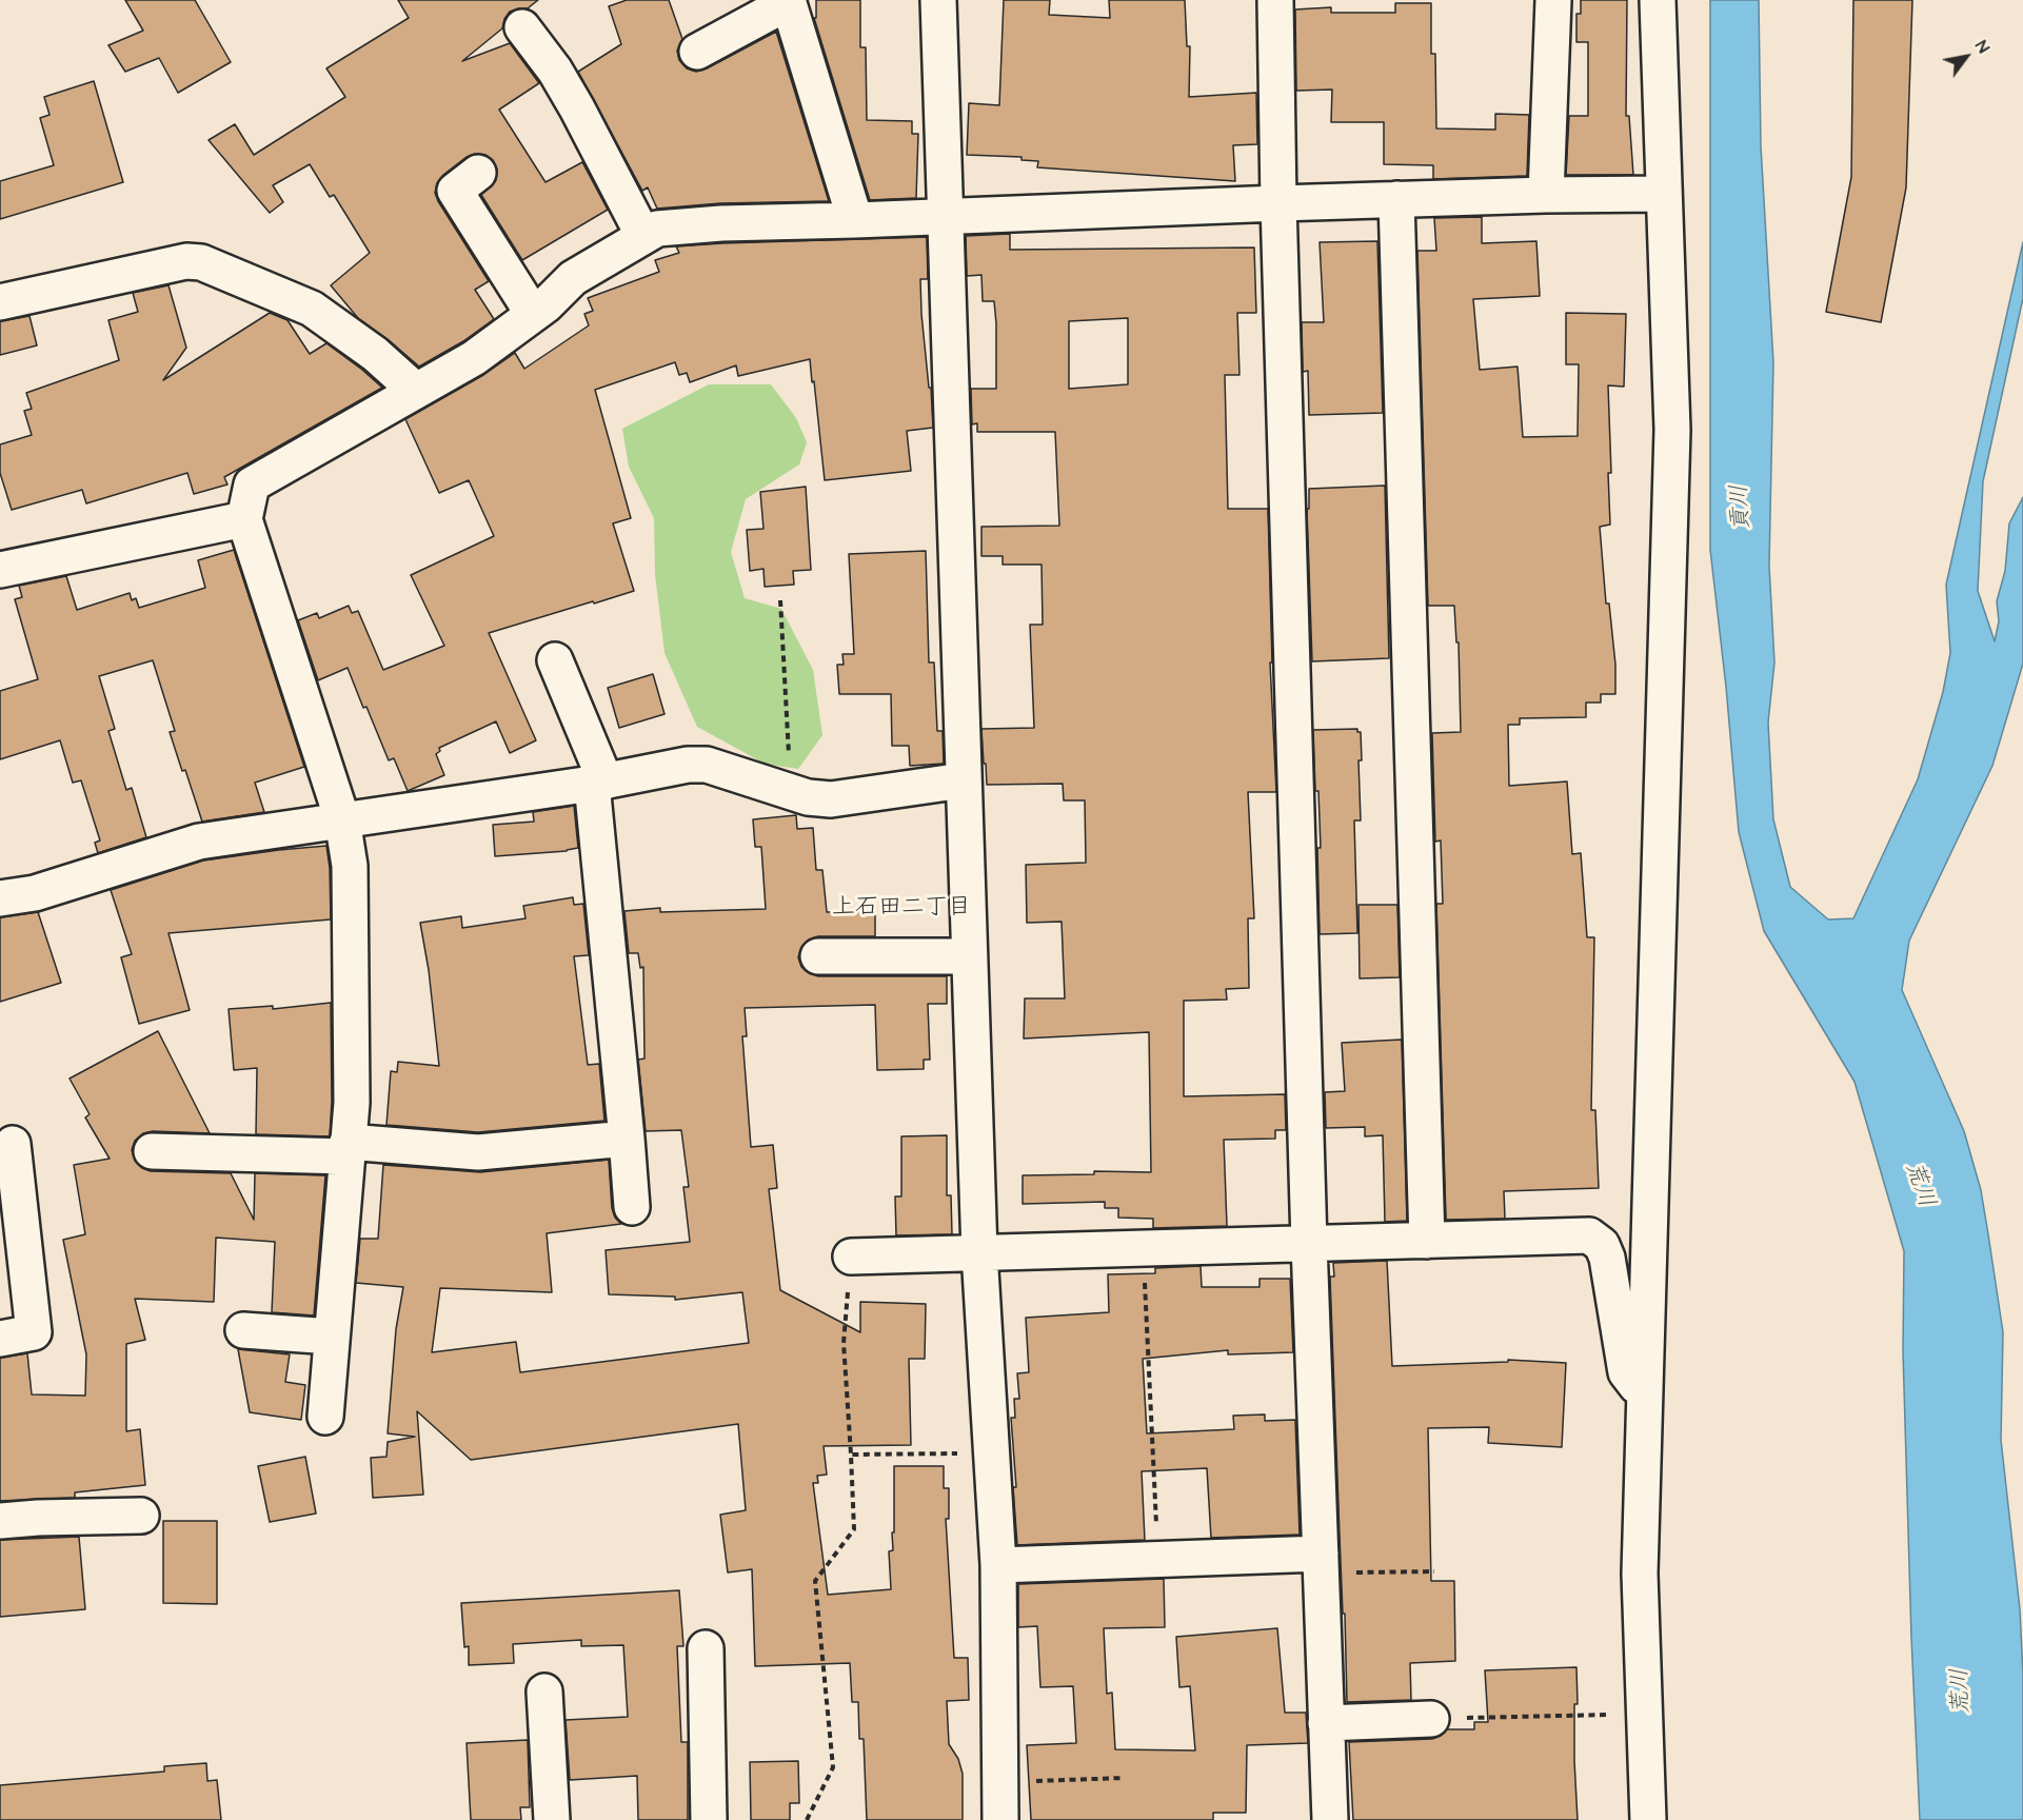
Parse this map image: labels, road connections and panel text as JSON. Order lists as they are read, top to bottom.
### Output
{
  "districts": ["上石田二丁目"],
  "water": ["貢川", "荒川"],
  "north": "top right"
}
